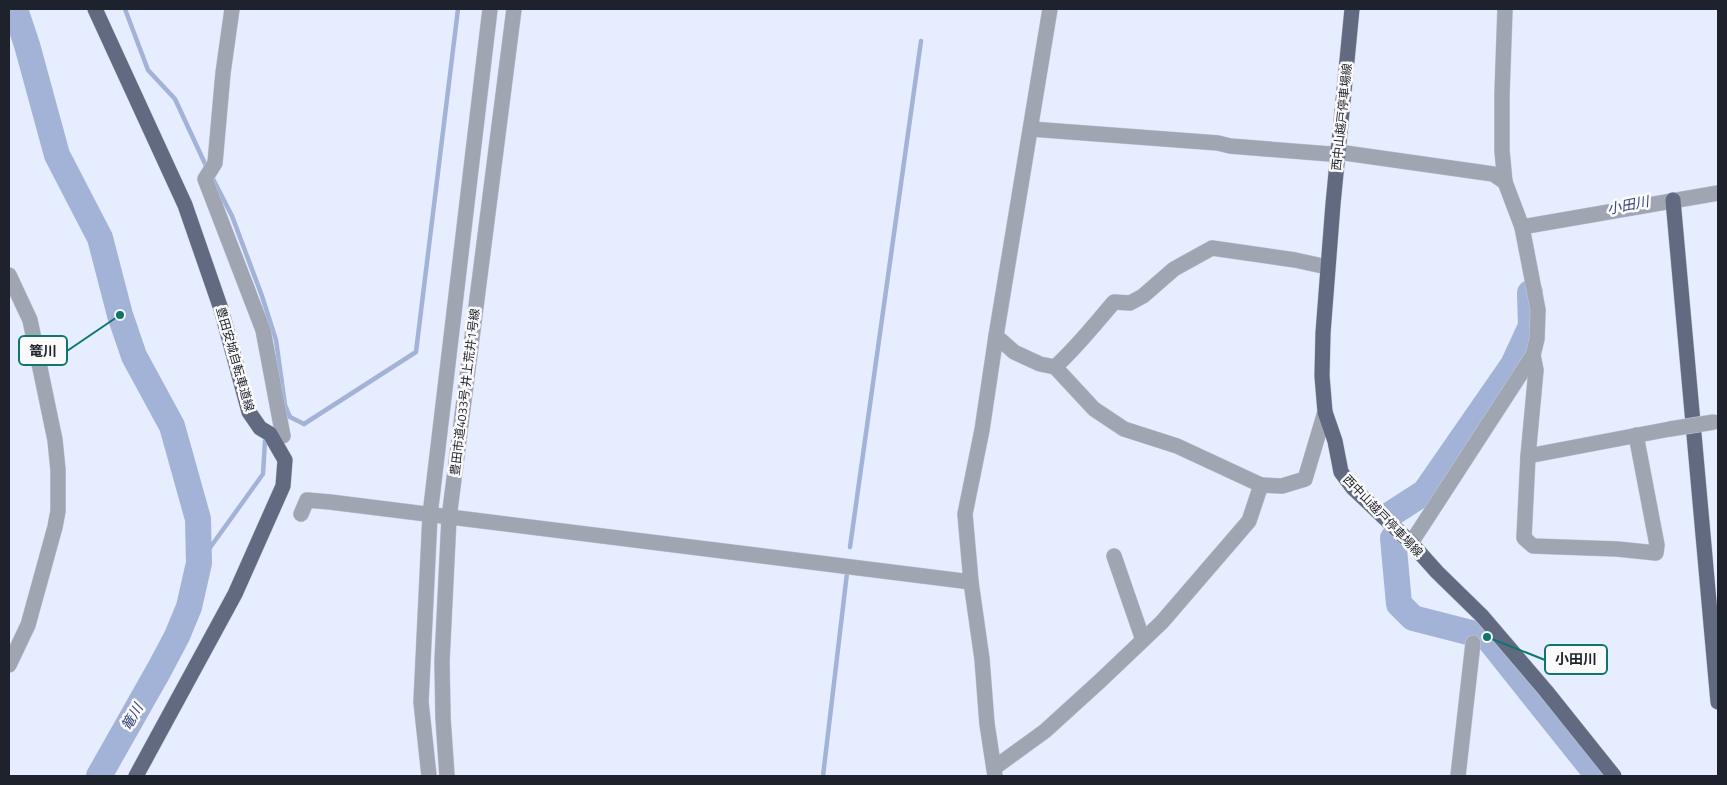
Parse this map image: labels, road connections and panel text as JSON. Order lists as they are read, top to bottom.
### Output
{
  "streets": {
    "main road": ["西中山越戸停車場線", "豊田安城自転車道線"],
    "street": ["豊田市道4033号 井上荒井1号線"]
  },
  "water": ["小田川", "篭川"],
  "places": ["篭川", "小田川"]
}
